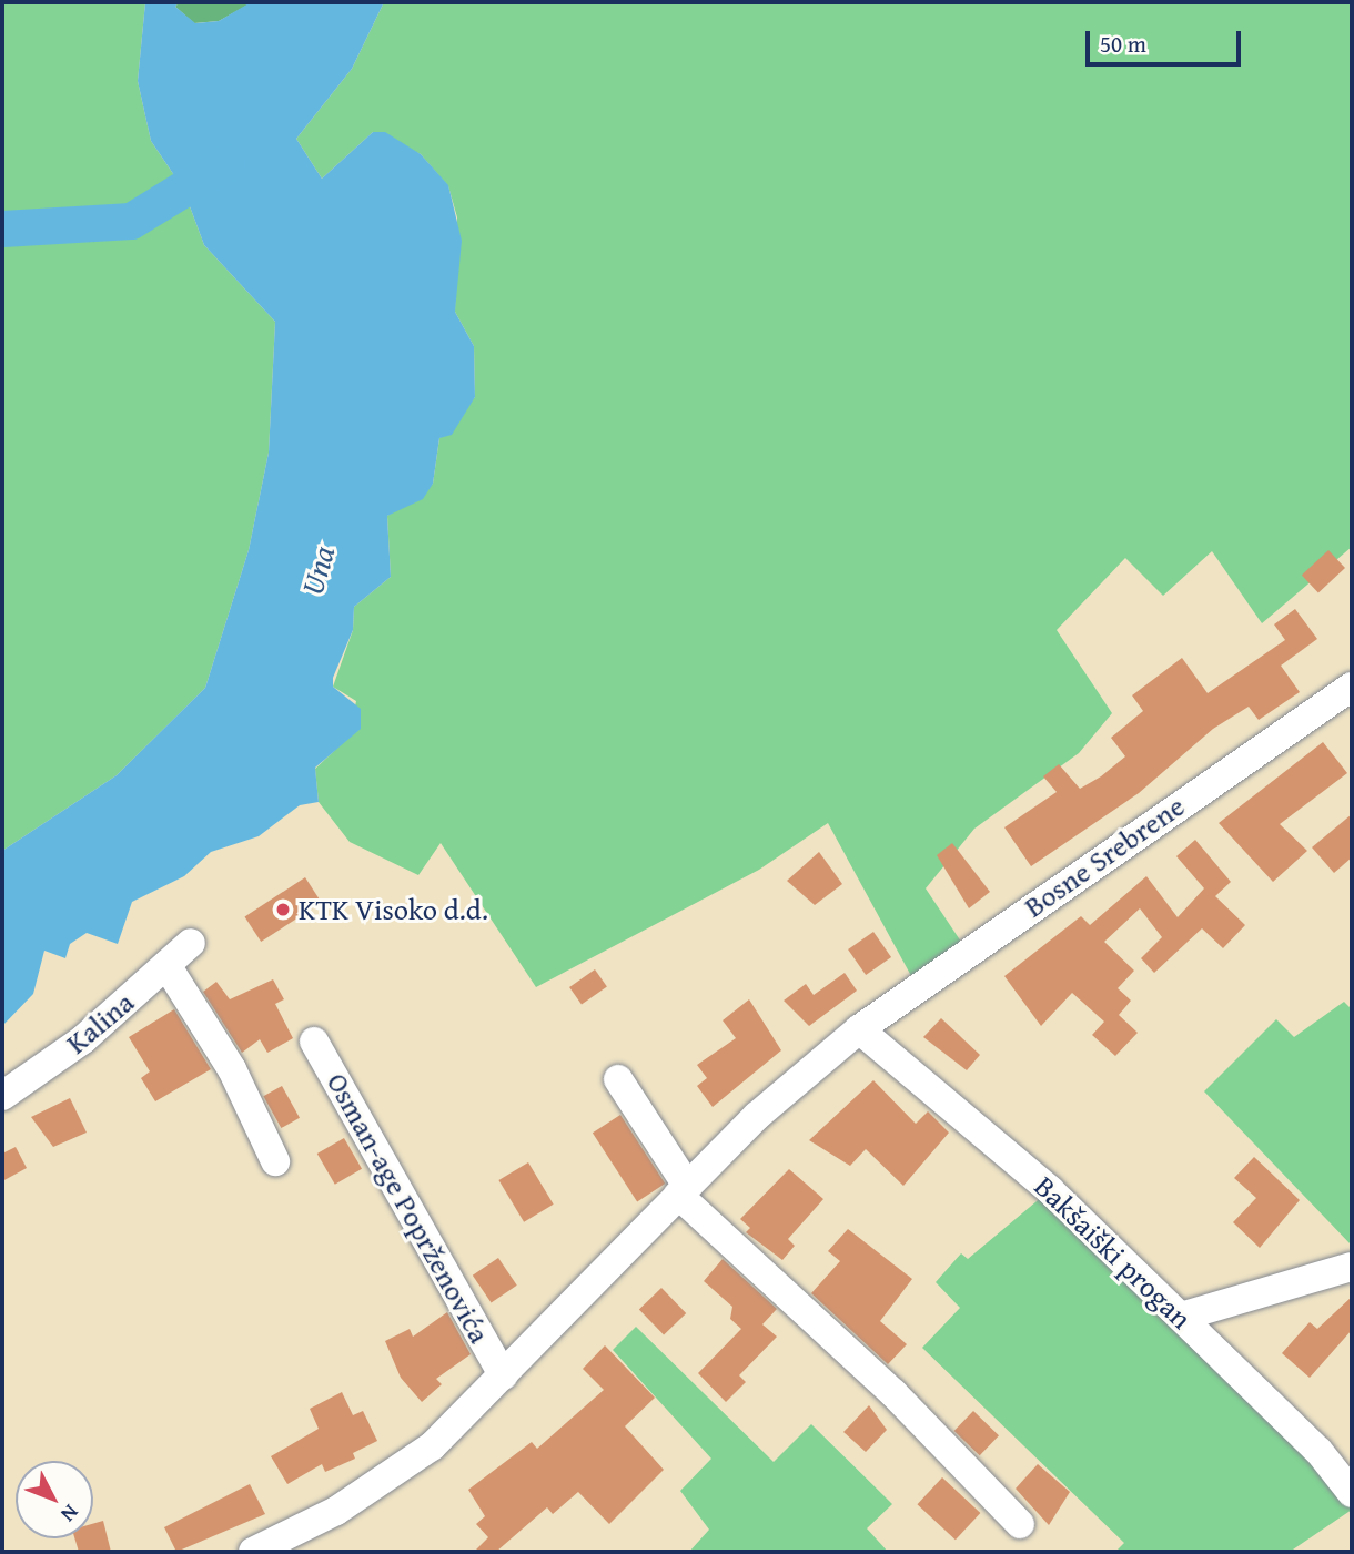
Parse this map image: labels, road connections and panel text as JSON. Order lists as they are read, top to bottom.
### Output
{
  "streets": {
    "street": [
      "Bosne Srebrene",
      "Kalina",
      "Osman-age Poprženovića",
      "Bakšaiški progan"
    ]
  },
  "crossings": [
    ["Bosne Srebrene", "Osman-age Poprženovića"],
    ["Bosne Srebrene", "Bakšaiški progan"]
  ],
  "water": ["Una"],
  "places": ["KTK Visoko d.d."],
  "scale_bar": "50 m",
  "north": "bottom right"
}
